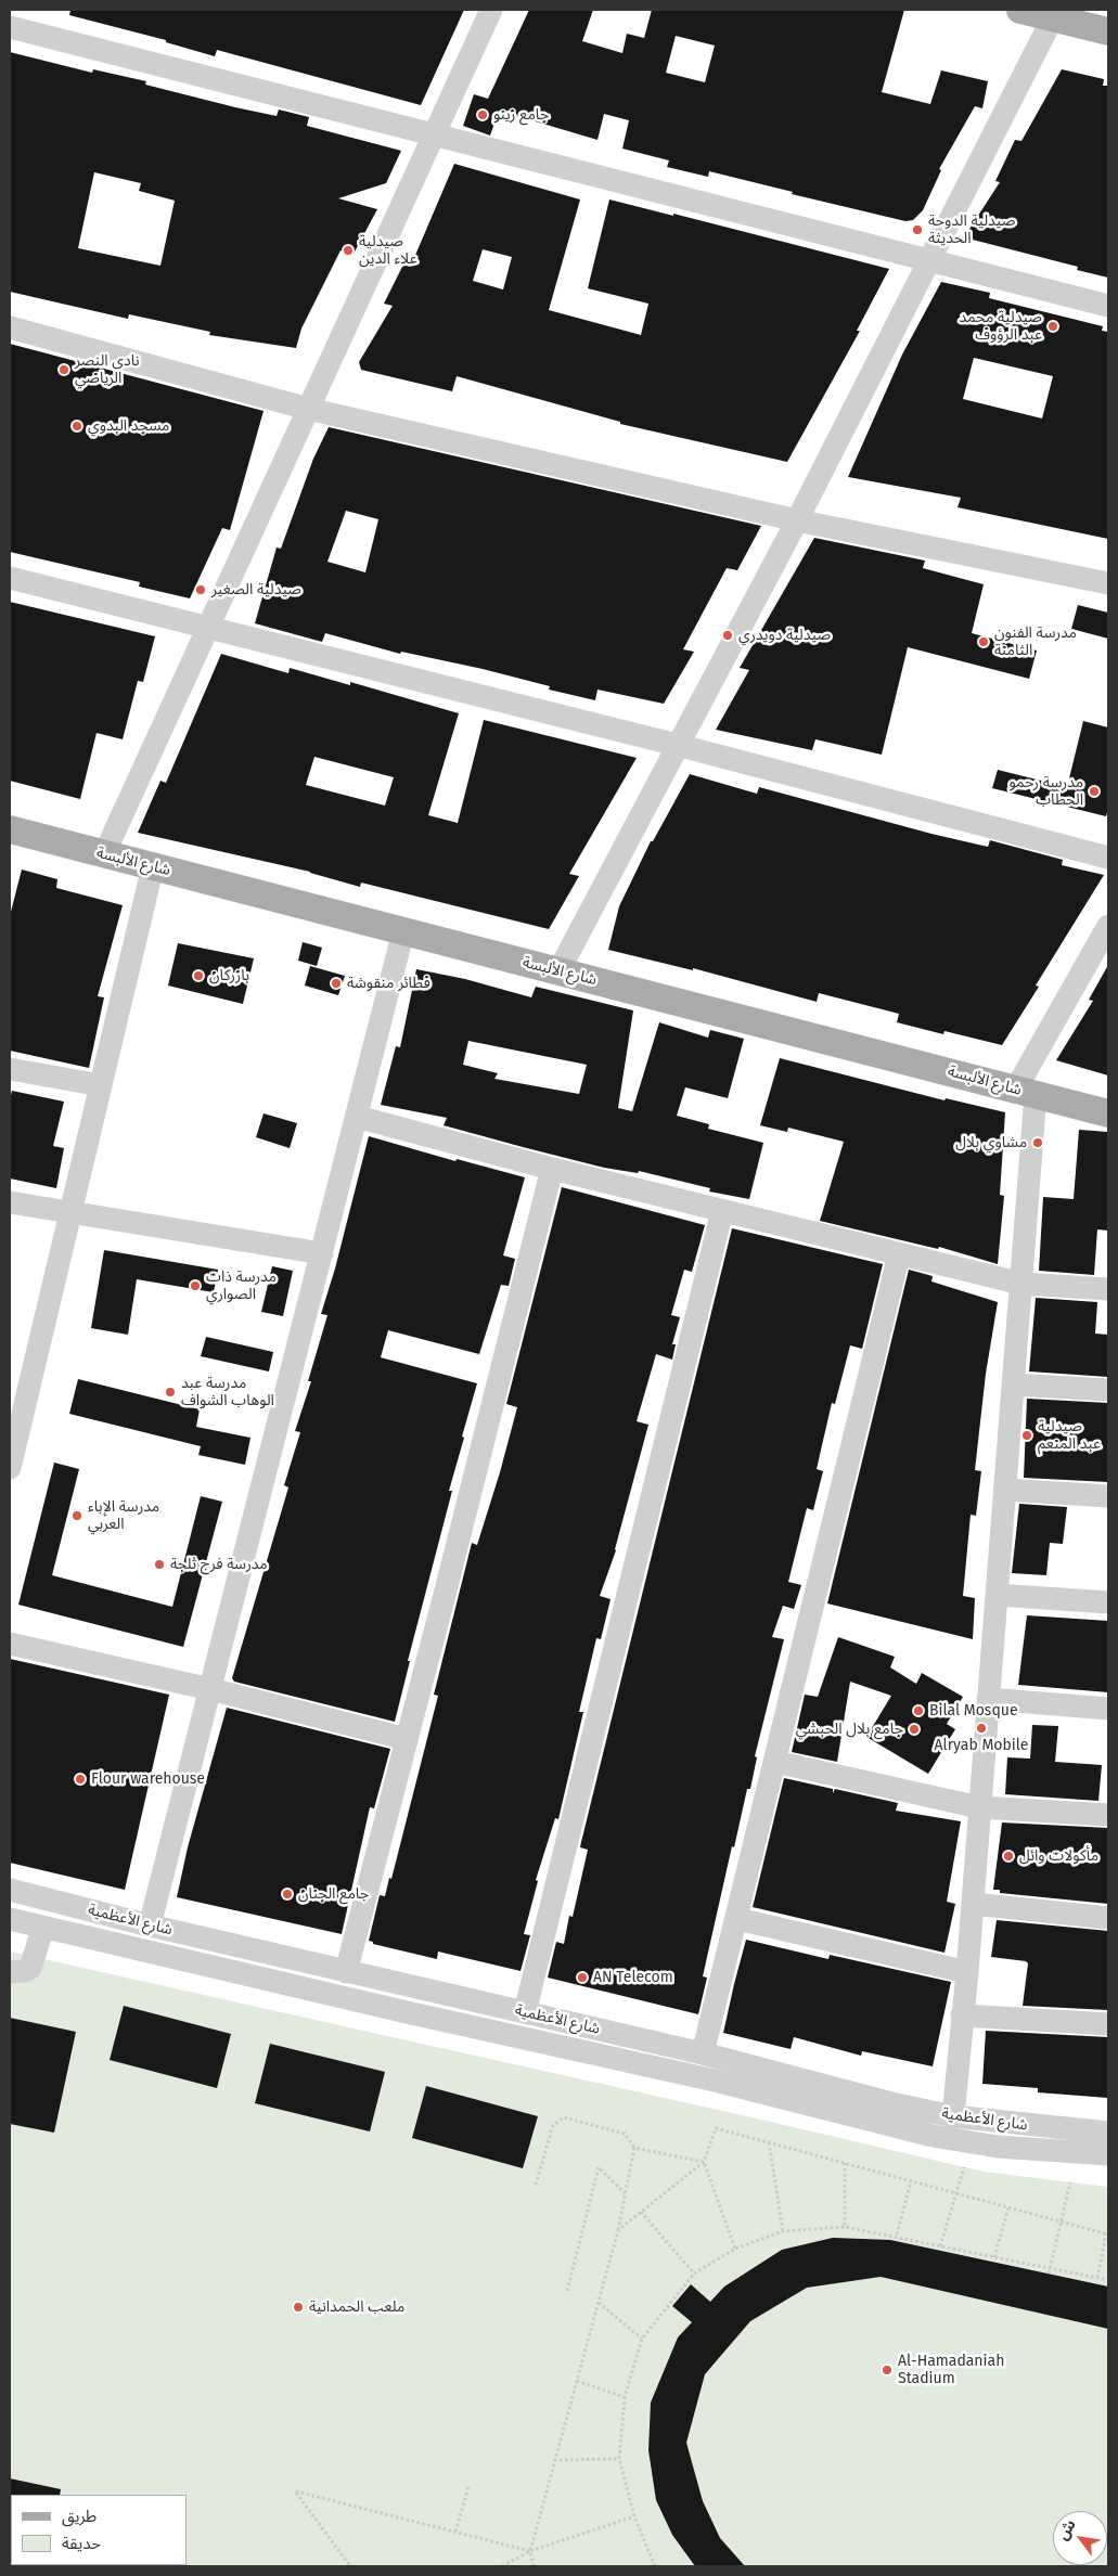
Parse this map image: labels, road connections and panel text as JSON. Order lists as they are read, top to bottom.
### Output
{
  "streets": {
    "main road": ["شارع الألبسة"],
    "street": ["شارع الأعظمية"]
  },
  "places": [
    "جامع زينو",
    "صيدلية الدوحة الحديثة",
    "صيدلية علاء الدين",
    "صيدلية محمد عبد الرؤوف",
    "نادي النصر الرياضي",
    "مسجد البدوي",
    "صيدلية الصغير",
    "صيدلية دويدري",
    "مدرسة الفنون الثامنة",
    "مدرسة رحمو الحطاب",
    "بازركان",
    "فطائر منقوشة",
    "مشاوي بلال",
    "مدرسة ذات الصواري",
    "مدرسة عبد الوهاب الشواف",
    "صيدلية عبد المنعم",
    "مدرسة الإباء العربي",
    "مدرسة فرج ثلجة",
    "Bilal Mosque",
    "Alryab Mobile",
    "جامع بلال الحبشي",
    "Flour warehouse",
    "مأكولات وائل",
    "جامع الجنان",
    "AN Telecom",
    "ملعب الحمدانية",
    "Al-Hamadaniah Stadium"
  ],
  "legend": ["طريق", "حديقة"],
  "north": "top left"
}
